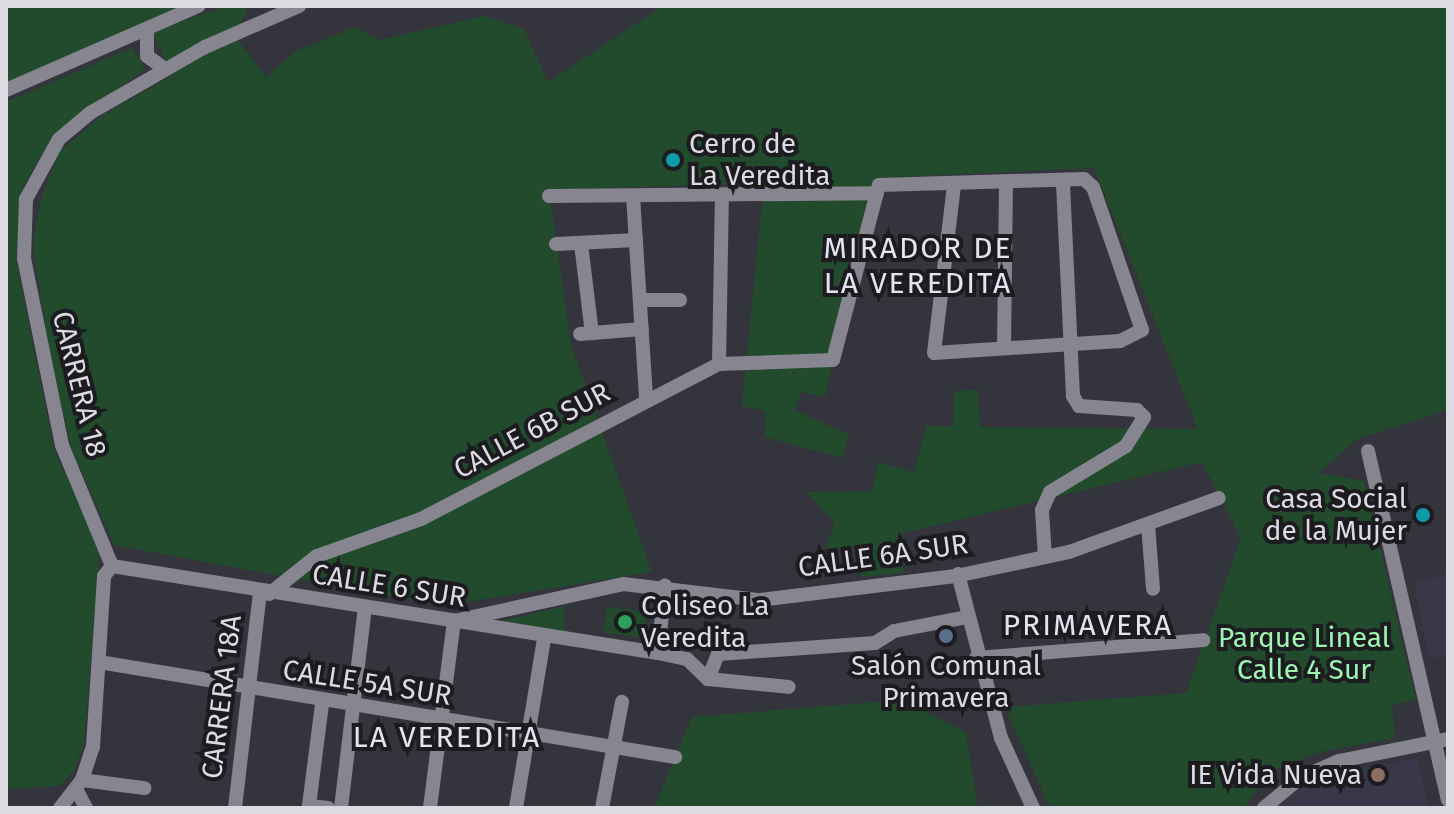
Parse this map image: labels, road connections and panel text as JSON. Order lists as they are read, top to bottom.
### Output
{
  "streets": {
    "street": [
      "CARRERA 18",
      "CALLE 6B SUR",
      "CALLE 6A SUR",
      "CALLE 6 SUR",
      "CALLE 5A SUR",
      "CARRERA 18A"
    ]
  },
  "crossings": [
    ["CARRERA 18", "CALLE 6 SUR"],
    ["CALLE 6B SUR", "CALLE 6 SUR"],
    ["CALLE 6B SUR", "CARRERA 18A"],
    ["CALLE 6A SUR", "CALLE 6 SUR"],
    ["CALLE 6 SUR", "CARRERA 18A"],
    ["CALLE 5A SUR", "CARRERA 18A"]
  ],
  "districts": ["MIRADOR DE LA VEREDITA", "PRIMAVERA", "LA VEREDITA"],
  "parks": ["Parque Lineal Calle 4 Sur"],
  "places": [
    "Cerro de La Veredita",
    "Casa Social de la Mujer",
    "Coliseo La Veredita",
    "Salón Comunal Primavera",
    "IE Vida Nueva"
  ]
}
